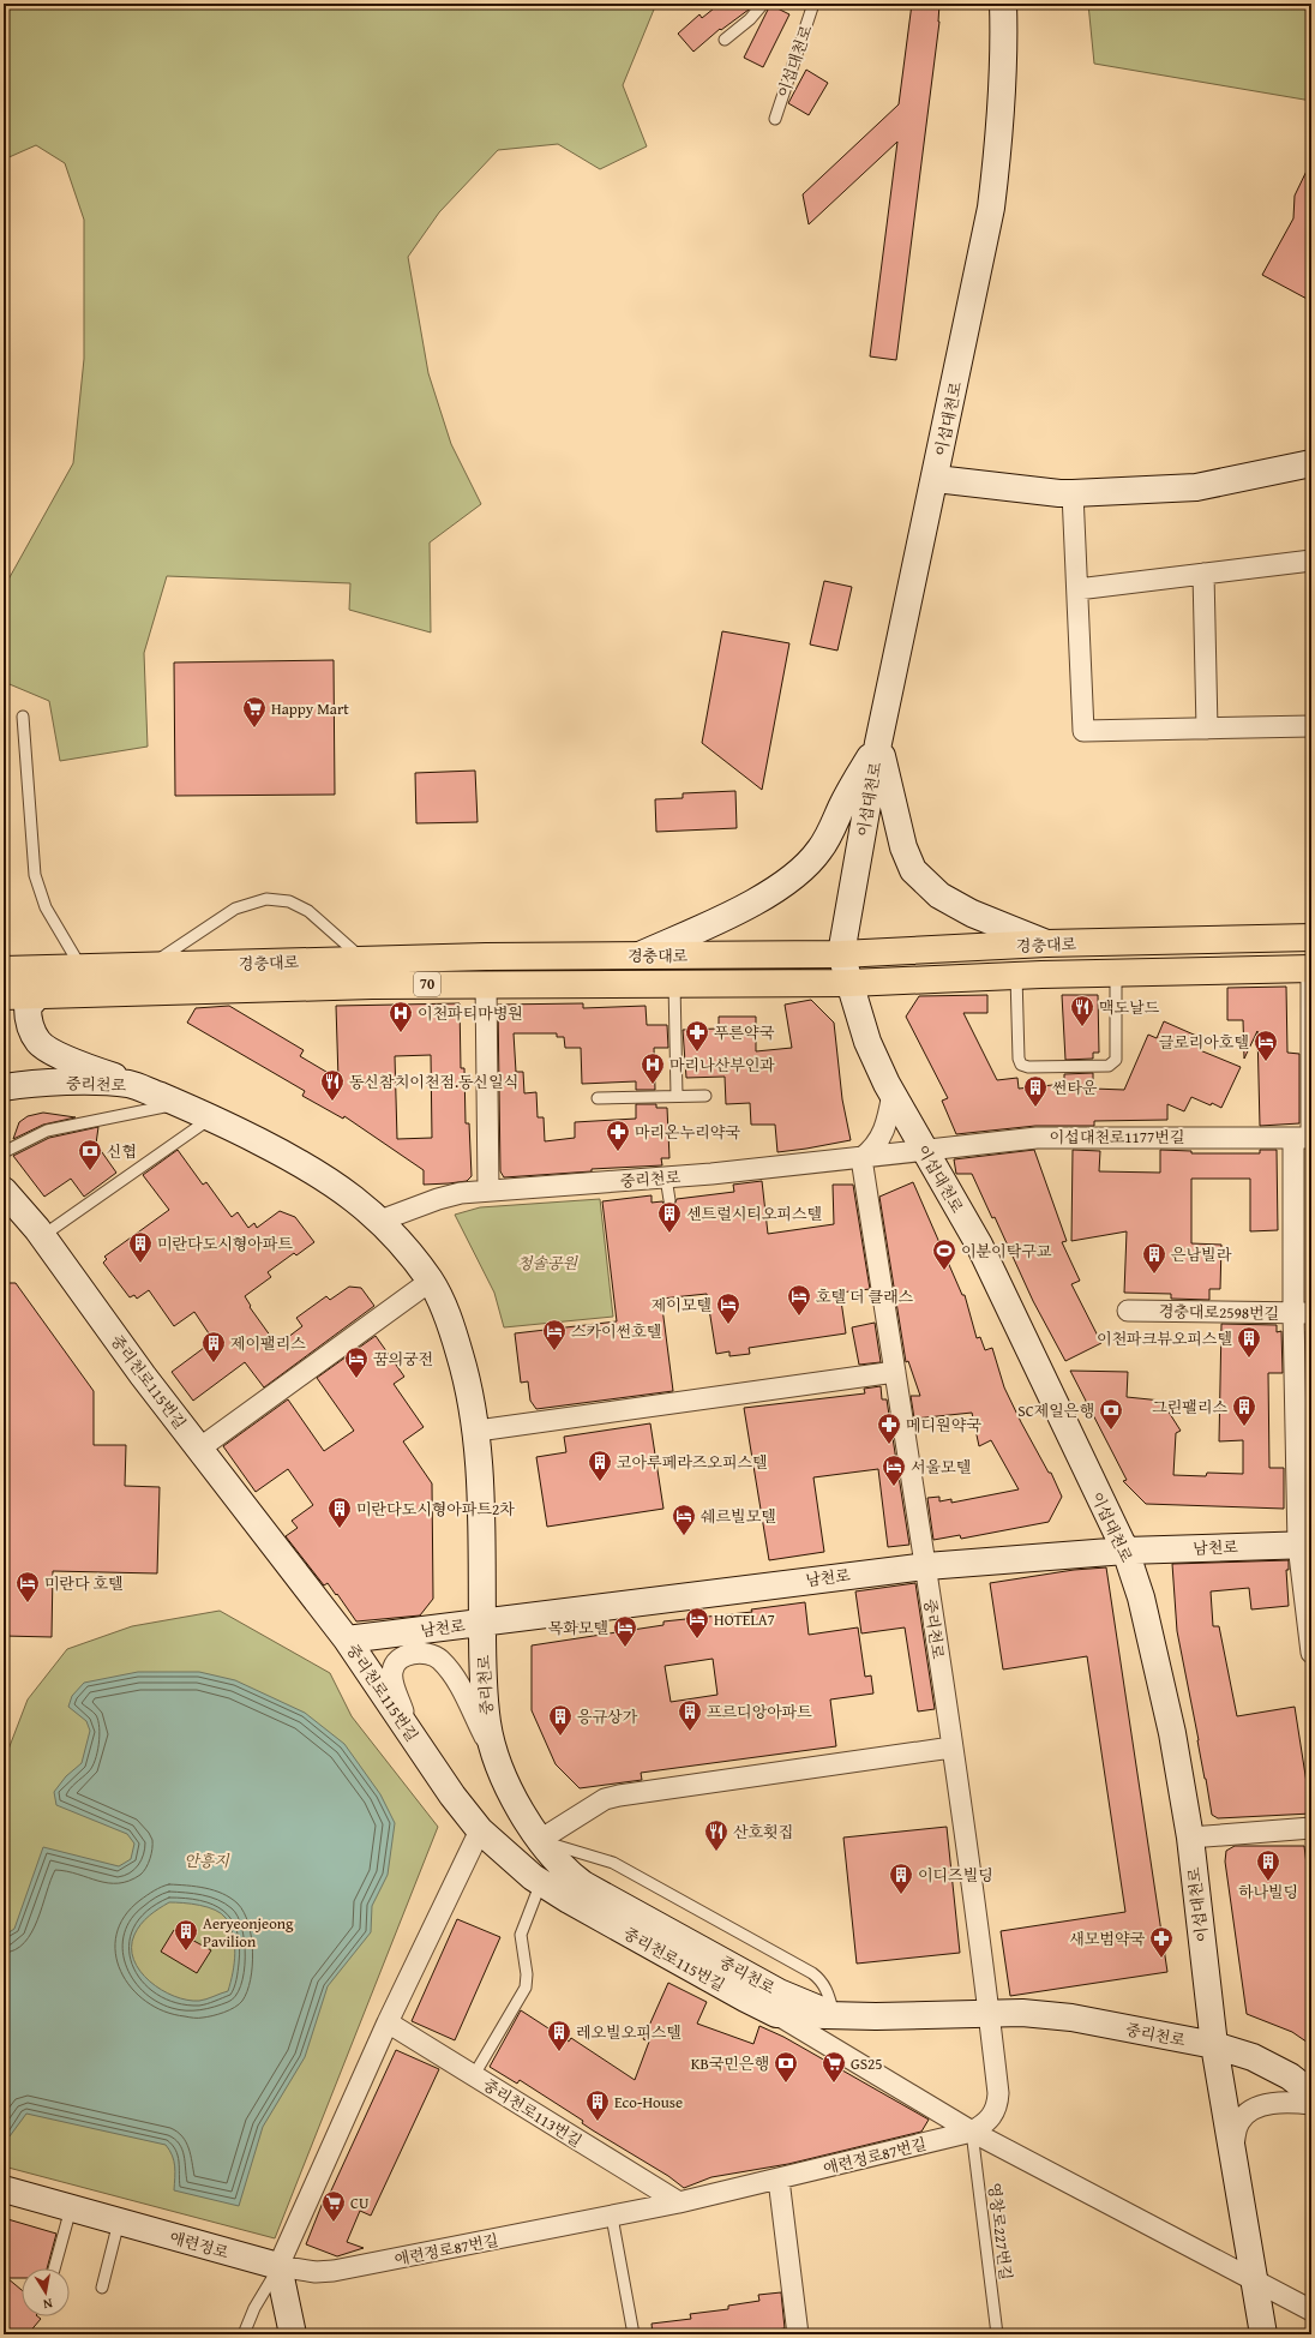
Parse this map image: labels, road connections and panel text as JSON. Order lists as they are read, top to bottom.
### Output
{
  "streets": {
    "main road": ["경충대로", "70"],
    "street": [
      "이섭대천로",
      "중리천로",
      "이섭대천로1177번길",
      "경충대로2598번길",
      "중리천로115번길",
      "남천로",
      "중리천로113번길",
      "애련정로87번길",
      "애련정로"
    ],
    "lane": ["영창로227번길"]
  },
  "crossings": [
    ["이섭대천로", "경충대로"],
    ["이섭대천로", "중리천로"],
    ["이섭대천로", "이섭대천로1177번길"],
    ["이섭대천로", "남천로"],
    ["중리천로", "이섭대천로1177번길"],
    ["중리천로", "중리천로115번길"],
    ["중리천로", "남천로"],
    ["중리천로", "애련정로87번길"],
    ["중리천로", "영창로227번길"],
    ["중리천로115번길", "남천로"],
    ["중리천로113번길", "애련정로87번길"],
    ["애련정로87번길", "영창로227번길"],
    ["애련정로87번길", "애련정로"]
  ],
  "parks": ["청솔공원", "안흥지"],
  "places": {
    "supermarket": ["Happy Mart", "GS25", "CU"],
    "restaurant": ["맥도날드", "동신참치이천점.동신일식", "산호횟집"],
    "hospital": ["이천파티마병원", "마리나산부인과"],
    "pharmacy": [
      "푸른약국",
      "마리온누리약국",
      "메디원약국",
      "새모범약국"
    ],
    "hotel": [
      "글로리아호텔",
      "호텔 더 클래스",
      "제이모텔",
      "스카이썬호텔",
      "꿈의궁전",
      "서울모텔",
      "쉐르빌모텔",
      "미란다 호텔",
      "HOTELA7",
      "목화모텔"
    ],
    "building": [
      "썬타운",
      "센트럴시티오피스텔",
      "미란다도시형아파트",
      "은남빌라",
      "이천파크뷰오피스텔",
      "제이팰리스",
      "그린팰리스",
      "코아루페라즈오피스텔",
      "미란다도시형아파트2차",
      "프르디앙아파트",
      "응규상가",
      "하나빌딩",
      "이디즈빌딩",
      "Aeryeonjeong Pavilion",
      "레오빌오피스텔",
      "Eco-House"
    ],
    "bank": ["신협", "SC제일은행", "KB국민은행"],
    "sports": ["이분이탁구교"]
  },
  "north": "bottom"
}
